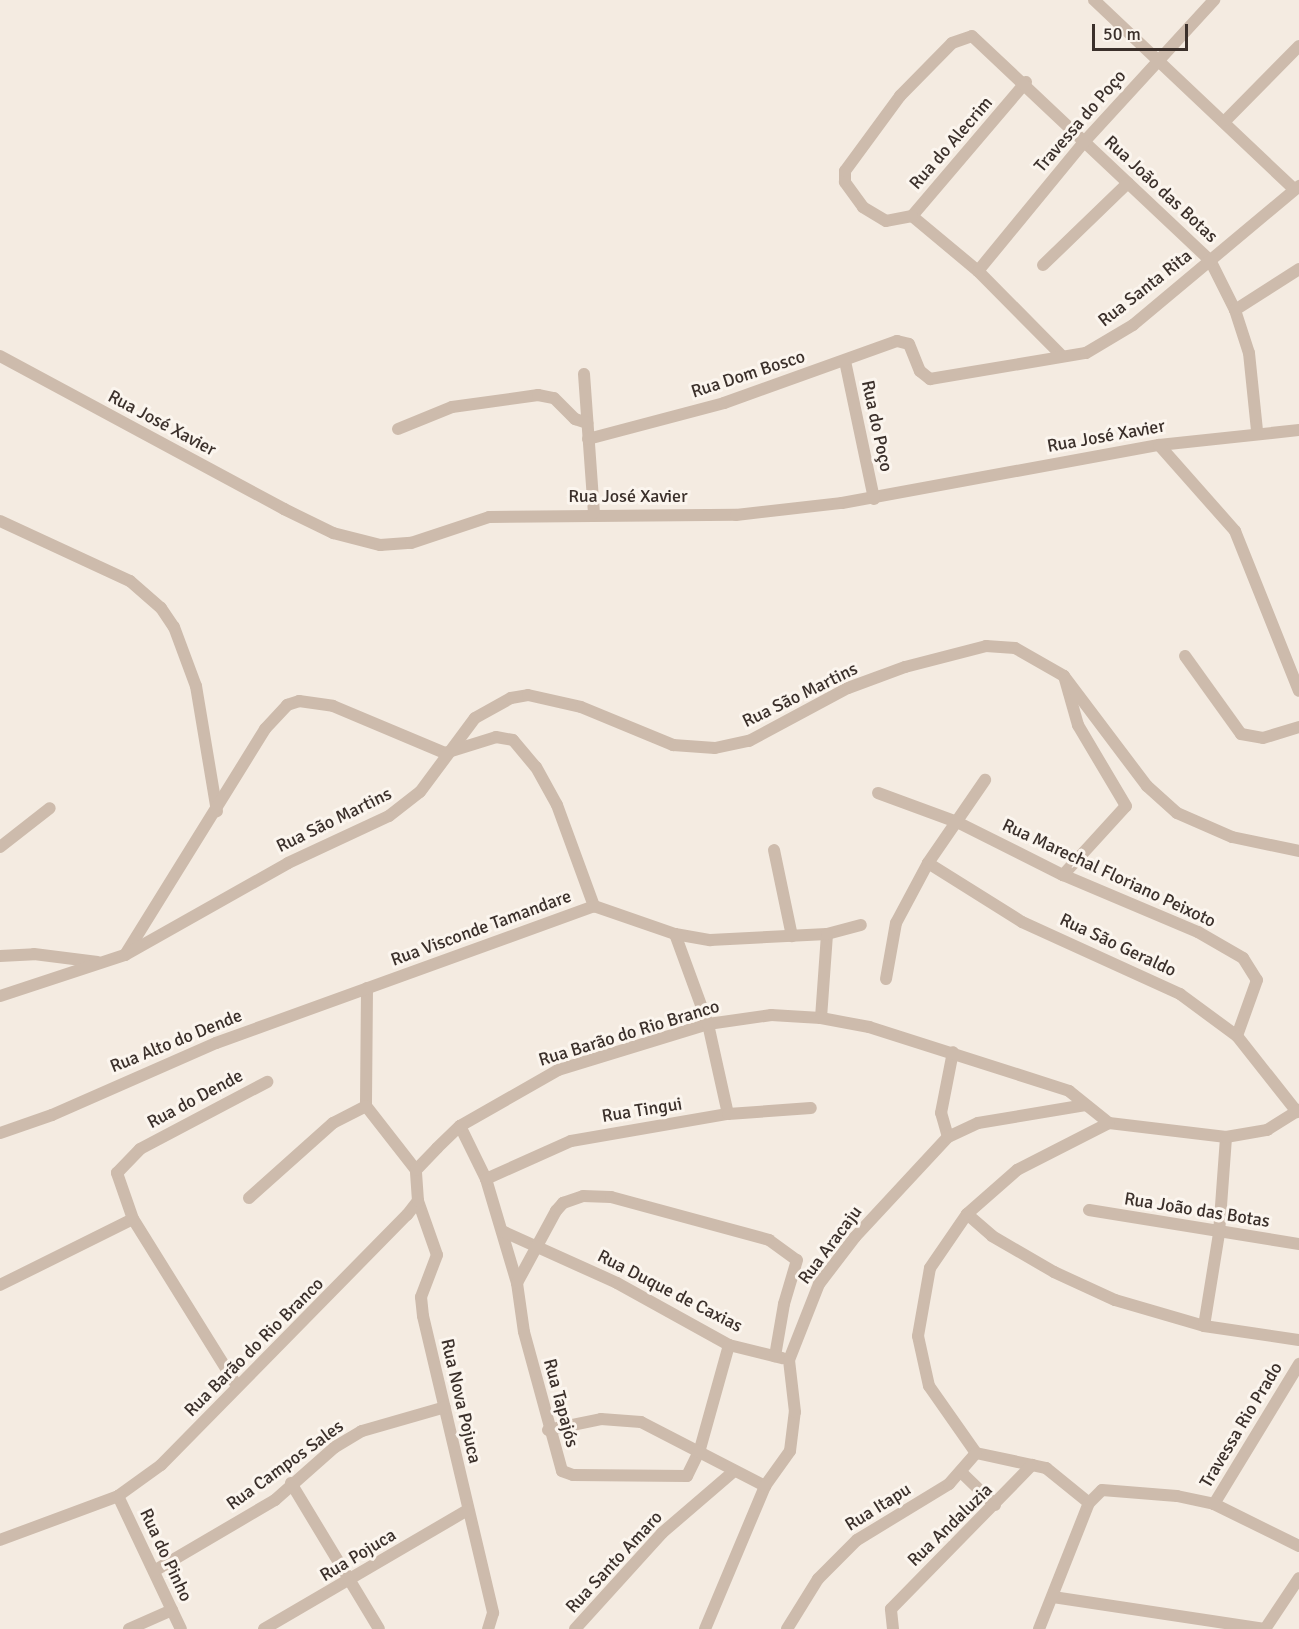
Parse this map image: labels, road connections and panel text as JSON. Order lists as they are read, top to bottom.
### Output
{
  "streets": {
    "street": [
      "Travessa do Poço",
      "Rua do Alecrim",
      "Rua João das Botas",
      "Rua Santa Rita",
      "Rua Dom Bosco",
      "Rua José Xavier",
      "Rua do Poço",
      "Rua São Martins",
      "Rua Marechal Floriano Peixoto",
      "Rua Visconde Tamandare",
      "Rua São Geraldo",
      "Rua Barão do Rio Branco",
      "Rua Alto do Dende",
      "Rua do Dende",
      "Rua Tingui",
      "Rua Aracaju",
      "Rua Duque de Caxias",
      "Rua Nova Pojuca",
      "Rua Tapajós",
      "Travessa Rio Prado",
      "Rua Campos Sales",
      "Rua Itapu",
      "Rua Andaluzia",
      "Rua do Pinho",
      "Rua Pojuca",
      "Rua Santo Amaro"
    ]
  },
  "crossings": [
    ["Travessa do Poço", "Rua do Alecrim"],
    ["Travessa do Poço", "Rua João das Botas"],
    ["Rua do Alecrim", "Rua João das Botas"],
    ["Rua João das Botas", "Rua Santa Rita"],
    ["Rua João das Botas", "Rua José Xavier"],
    ["Rua Santa Rita", "Rua Dom Bosco"],
    ["Rua Dom Bosco", "Rua do Poço"],
    ["Rua José Xavier", "Rua do Poço"],
    ["Rua Marechal Floriano Peixoto", "Rua São Geraldo"],
    ["Rua Visconde Tamandare", "Rua Alto do Dende"],
    ["Rua Barão do Rio Branco", "Rua Aracaju"],
    ["Rua Barão do Rio Branco", "Rua Nova Pojuca"],
    ["Rua Barão do Rio Branco", "Rua Tapajós"],
    ["Rua Barão do Rio Branco", "Rua do Pinho"],
    ["Rua Tingui", "Rua Tapajós"],
    ["Rua Aracaju", "Rua Duque de Caxias"],
    ["Rua Duque de Caxias", "Rua Tapajós"],
    ["Rua Nova Pojuca", "Rua Campos Sales"],
    ["Rua Nova Pojuca", "Rua Pojuca"],
    ["Rua Campos Sales", "Rua do Pinho"]
  ],
  "scale_bar": "50 m"
}
